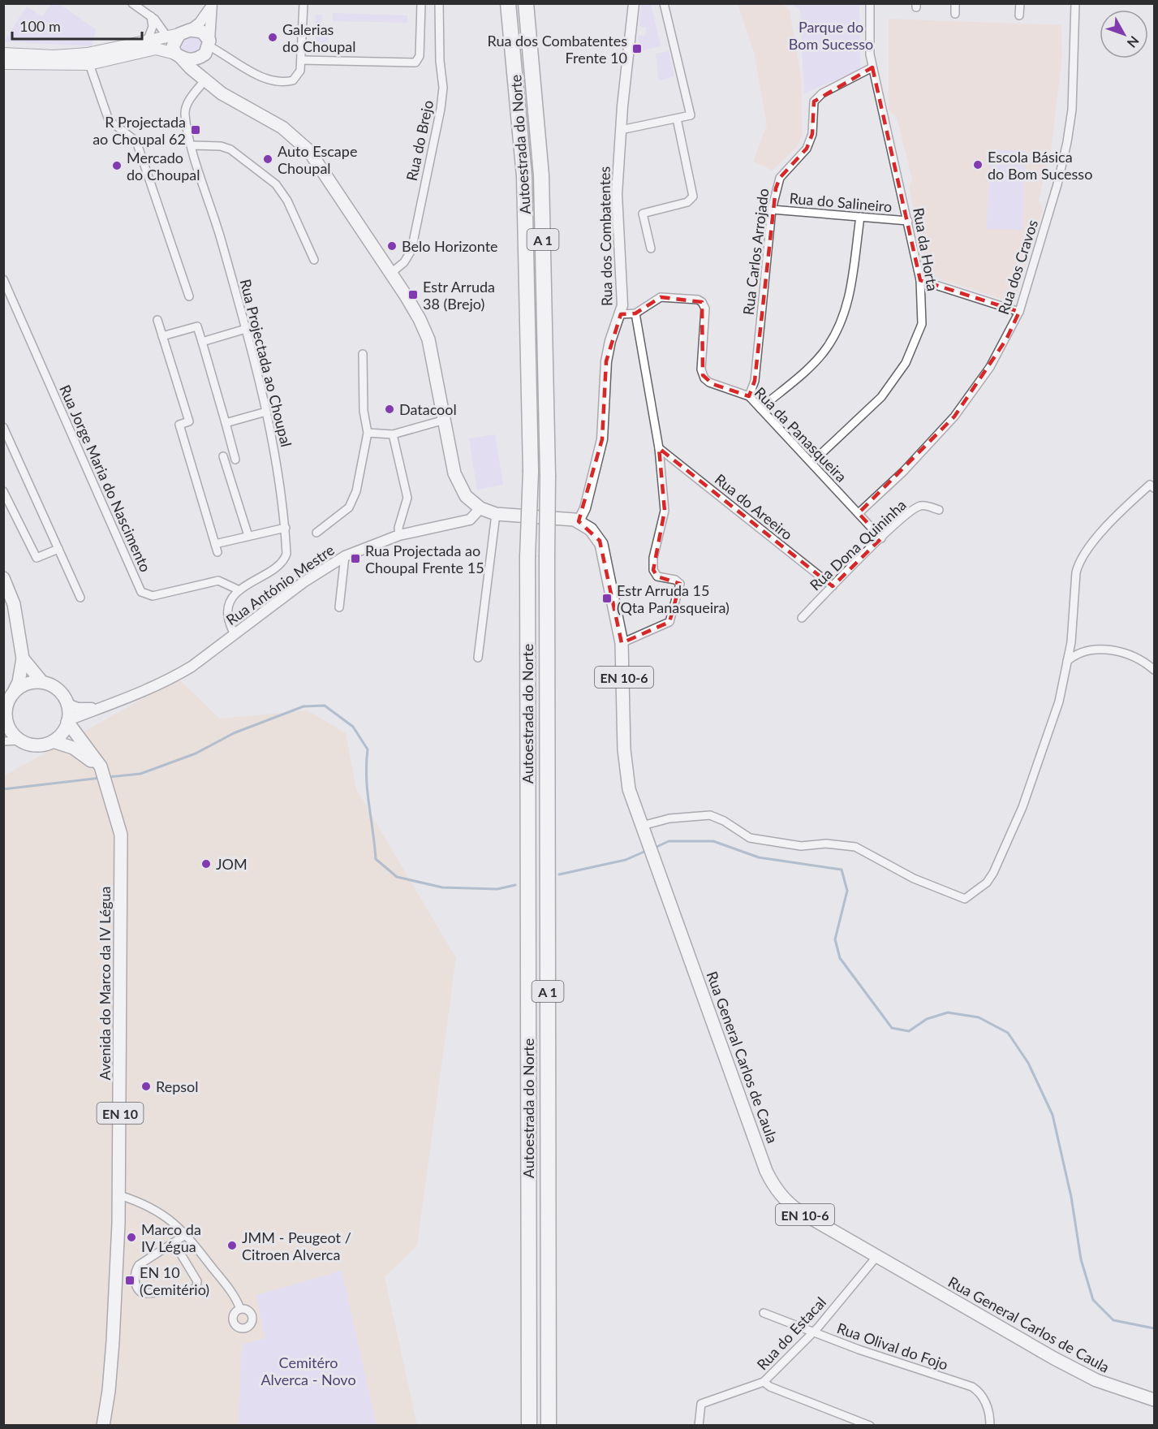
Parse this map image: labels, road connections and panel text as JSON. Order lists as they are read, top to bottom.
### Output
{
  "streets": {
    "highway": ["Autoestrada do Norte", "A 1"],
    "main road": [
      "EN 10-6",
      "Avenida do Marco da IV Légua",
      "Rua General Carlos de Caula",
      "EN 10"
    ],
    "street": [
      "Rua do Brejo",
      "Rua do Salineiro",
      "Rua dos Combatentes",
      "Rua da Horta",
      "Rua Carlos Arrojado",
      "Rua dos Cravos",
      "Rua Projectada ao Choupal",
      "Rua da Panasqueira",
      "Rua Jorge Maria do Nascimento",
      "Rua do Areeiro",
      "Rua Dona Quininha",
      "Rua António Mestre",
      "Rua do Estacal",
      "Rua Olival do Fojo"
    ]
  },
  "crossings": [
    ["Rua do Salineiro", "Rua da Horta"],
    ["Rua do Salineiro", "Rua Carlos Arrojado"],
    ["Rua dos Combatentes", "Rua da Panasqueira"],
    ["Rua dos Combatentes", "Rua General Carlos de Caula"],
    ["Rua da Horta", "Rua Carlos Arrojado"],
    ["Rua da Horta", "Rua da Panasqueira"],
    ["Rua Carlos Arrojado", "Rua da Panasqueira"],
    ["Rua dos Cravos", "Rua da Panasqueira"],
    ["Rua Projectada ao Choupal", "Rua Jorge Maria do Nascimento"],
    ["Rua Projectada ao Choupal", "Rua António Mestre"],
    ["Rua da Panasqueira", "Rua Dona Quininha"],
    ["Rua do Areeiro", "Rua Dona Quininha"],
    ["Rua António Mestre", "Avenida do Marco da IV Légua"],
    ["Rua António Mestre", "EN 10"],
    ["Avenida do Marco da IV Légua", "EN 10"],
    ["Rua General Carlos de Caula", "Rua do Estacal"],
    ["Rua do Estacal", "Rua Olival do Fojo"]
  ],
  "parks": ["Parque do Bom Sucesso", "Cemitéro Alverca - Novo"],
  "places": {
    "other": [
      "Galerias do Choupal",
      "Auto Escape Choupal",
      "Escola Básica do Bom Sucesso",
      "Mercado do Choupal",
      "Belo Horizonte",
      "Datacool",
      "JOM",
      "Repsol",
      "Marco da IV Légua",
      "JMM - Peugeot / Citroen Alverca"
    ],
    "transit": [
      "Rua dos Combatentes Frente 10",
      "R Projectada ao Choupal 62",
      "Estr Arruda 38 (Brejo)",
      "Rua Projectada ao Choupal Frente 15",
      "Estr Arruda 15 (Qta Panasqueira)",
      "EN 10 (Cemitério)"
    ]
  },
  "scale_bar": "100 m",
  "north": "bottom right"
}
